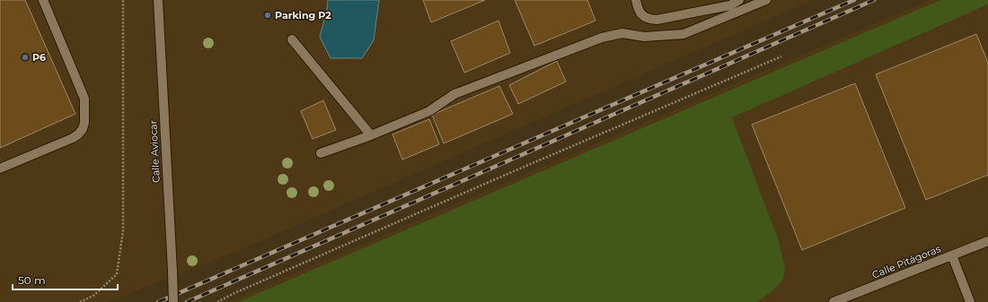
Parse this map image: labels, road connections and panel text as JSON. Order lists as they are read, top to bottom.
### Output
{
  "streets": {
    "street": ["Calle Aviocar", "Calle Pitágoras"]
  },
  "places": ["Parking P2", "P6"],
  "scale_bar": "50 m"
}
